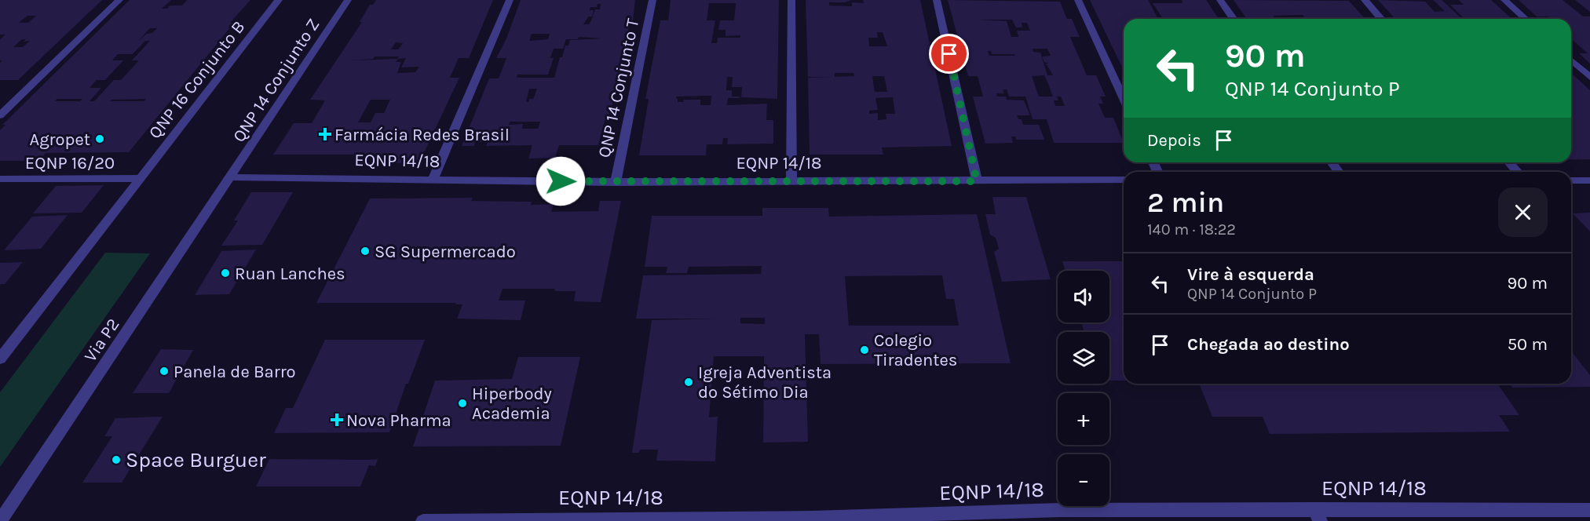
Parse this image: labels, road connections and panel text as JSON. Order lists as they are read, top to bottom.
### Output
{
  "streets": {
    "street": [
      "QNP 16 Conjunto B",
      "QNP 14 Conjunto Z",
      "QNP 14 Conjunto T",
      "EQNP 14/18",
      "EQNP 16/20",
      "Via P2"
    ]
  },
  "crossings": [
    ["QNP 16 Conjunto B", "EQNP 16/20"],
    ["QNP 14 Conjunto Z", "EQNP 14/18"],
    ["QNP 14 Conjunto Z", "Via P2"],
    ["QNP 14 Conjunto T", "EQNP 14/18"],
    ["EQNP 14/18", "Via P2"]
  ],
  "places": {
    "health": ["Farmácia Redes Brasil", "Nova Pharma"],
    "other": [
      "Agropet",
      "SG Supermercado",
      "Ruan Lanches",
      "Colegio Tiradentes",
      "Panela de Barro",
      "Igreja Adventista do Sétimo Dia",
      "Hiperbody Academia",
      "Space Burguer"
    ]
  },
  "page": {
    "turn": ["90 m", "QNP 14 Conjunto P"],
    "then": "Depois",
    "heading": ["2 min", "140 m · 18:22"],
    "list": [
      {
        "name": "Vire à esquerda",
        "note": "QNP 14 Conjunto P",
        "value": "90 m"
      },
      {
        "name": "Chegada ao destino",
        "value": "50 m"
      }
    ],
    "map_buttons": ["+", "−"]
  }
}
